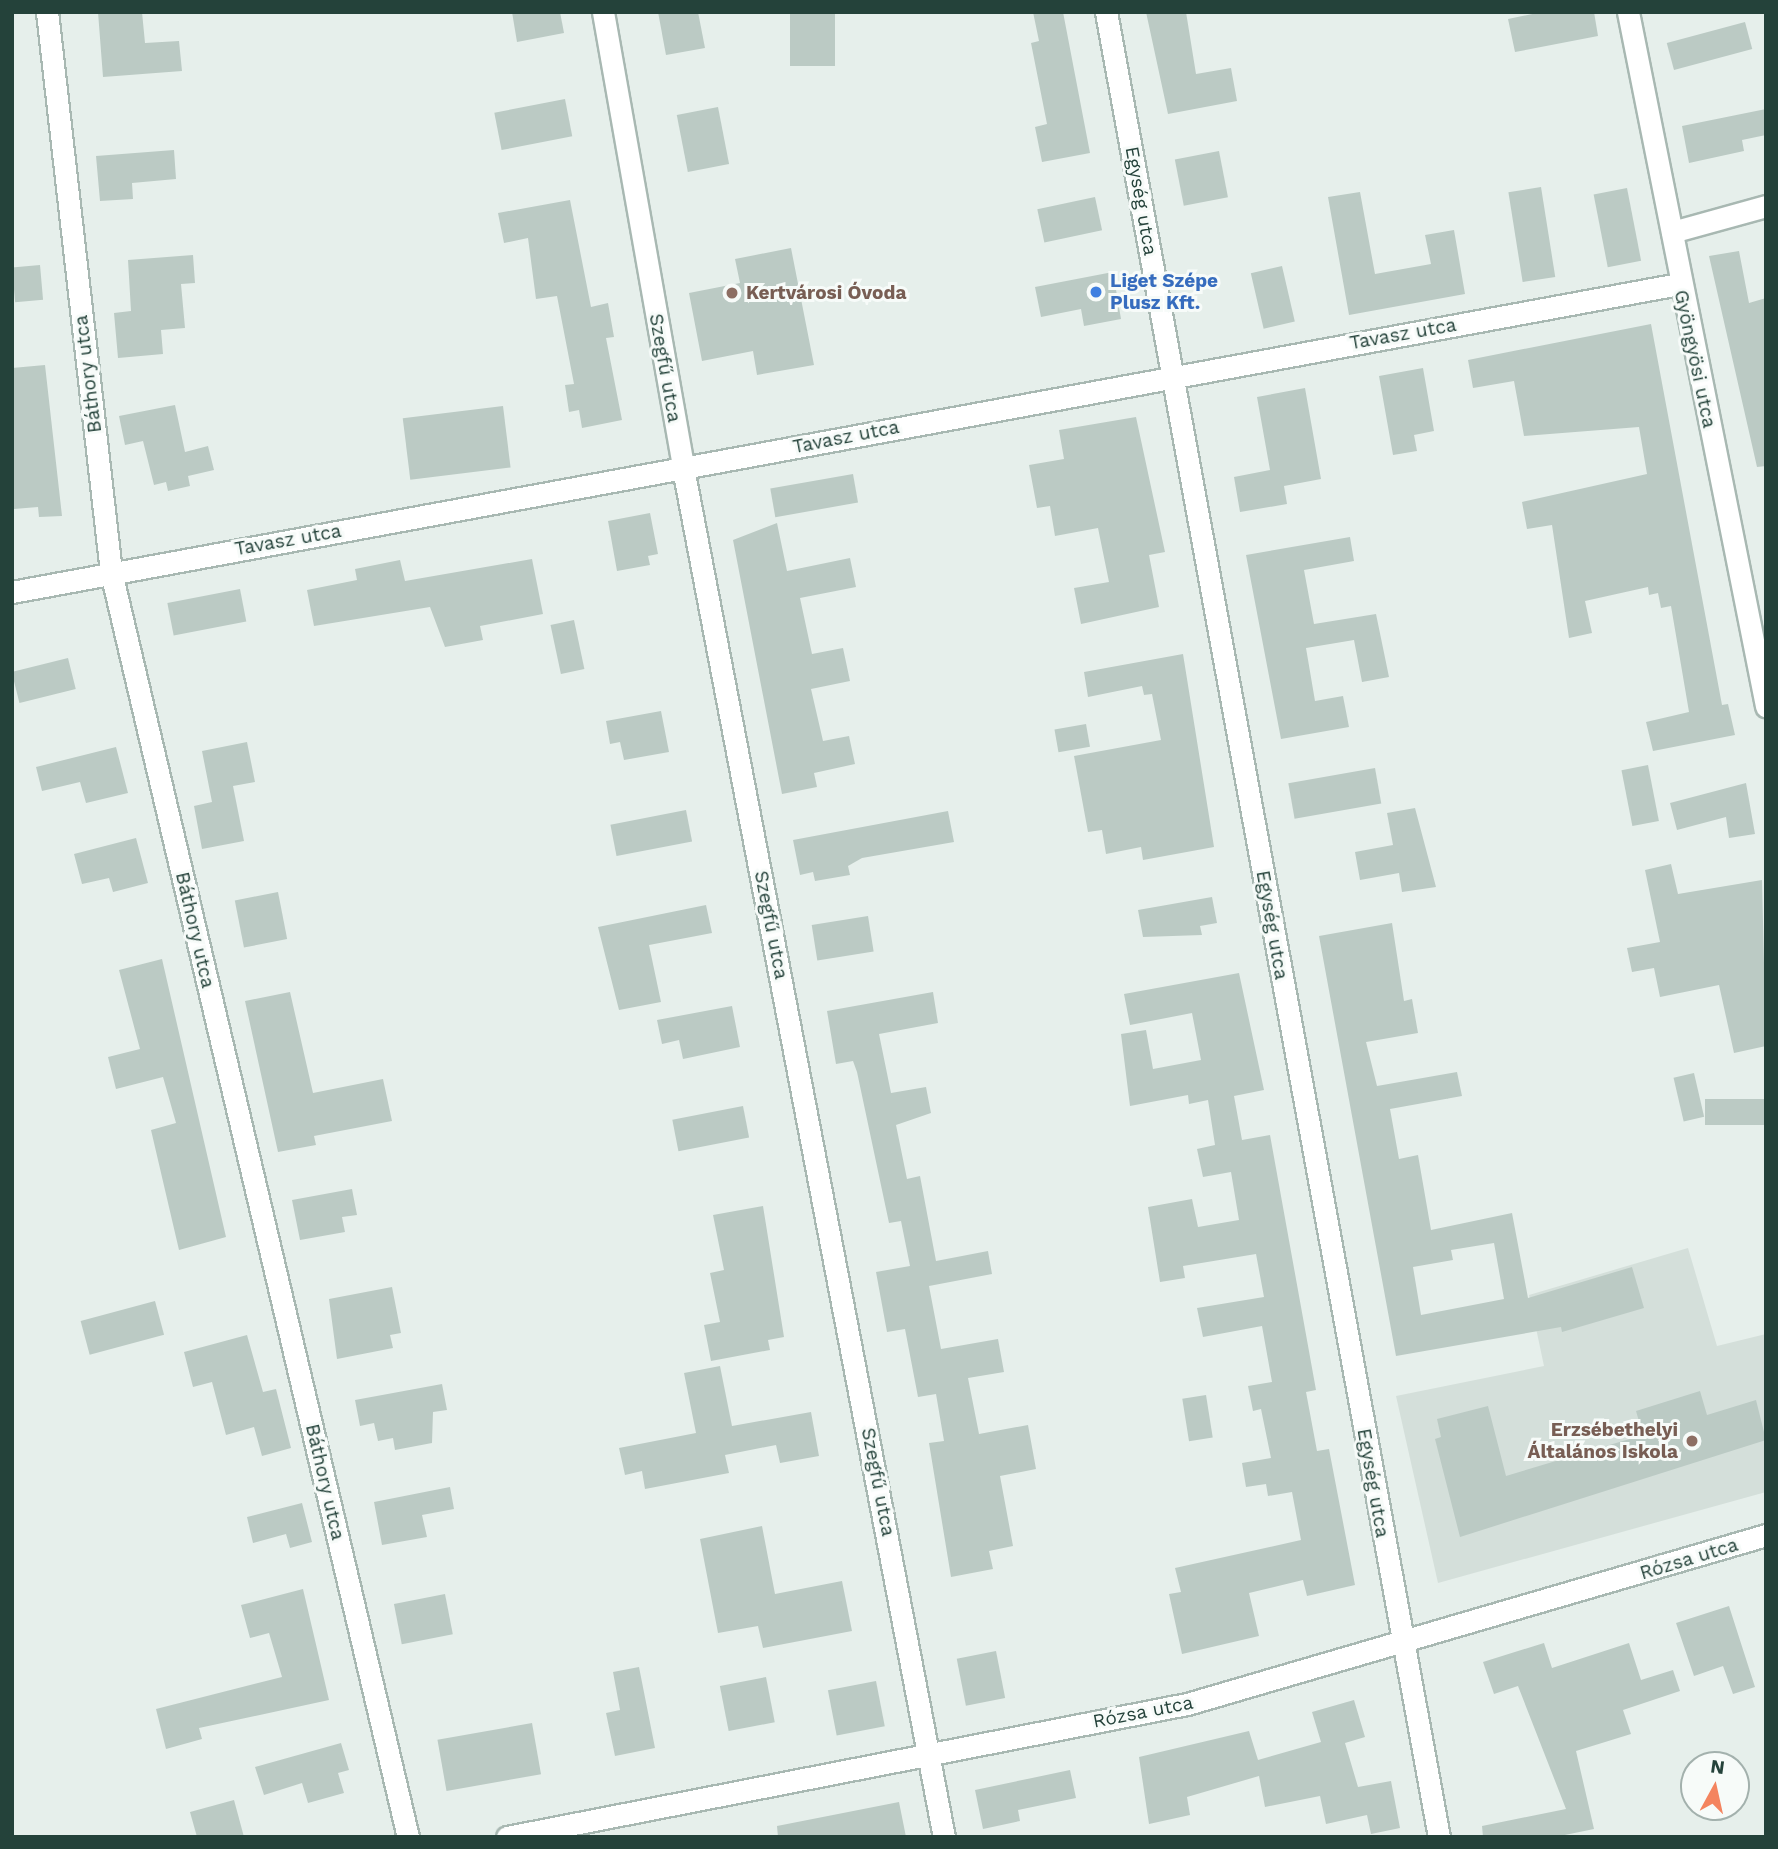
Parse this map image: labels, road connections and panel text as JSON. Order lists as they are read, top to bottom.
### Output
{
  "streets": {
    "street": [
      "Egység utca",
      "Tavasz utca",
      "Gyöngyösi utca",
      "Szegfű utca",
      "Báthory utca",
      "Rózsa utca"
    ]
  },
  "crossings": [
    ["Egység utca", "Tavasz utca"],
    ["Egység utca", "Rózsa utca"],
    ["Tavasz utca", "Gyöngyösi utca"],
    ["Tavasz utca", "Szegfű utca"],
    ["Tavasz utca", "Báthory utca"],
    ["Szegfű utca", "Rózsa utca"]
  ],
  "places": ["Liget Szépe Plusz Kft.", "Kertvárosi Óvoda", "Erzsébethelyi Általános Iskola"],
  "north": "top"
}
